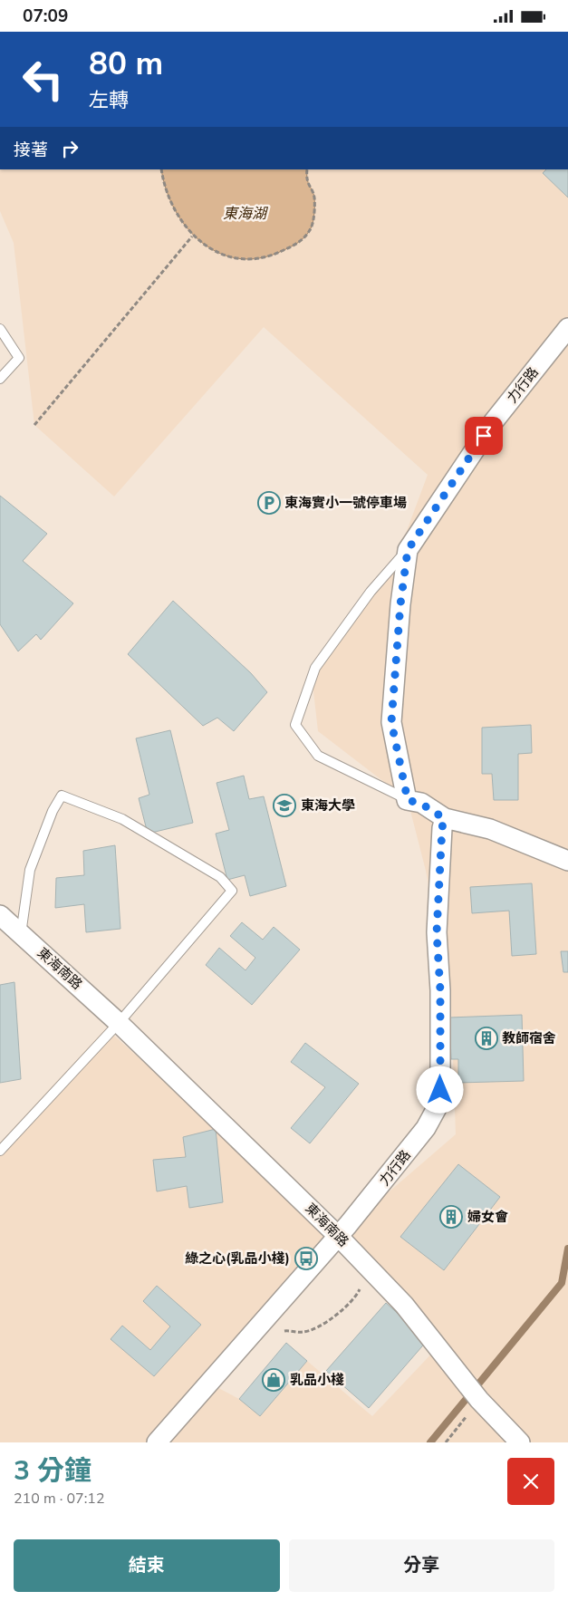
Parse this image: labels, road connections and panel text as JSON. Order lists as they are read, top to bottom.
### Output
{
  "streets": {
    "street": ["力行路", "東海南路"]
  },
  "crossings": [
    ["力行路", "東海南路"]
  ],
  "water": ["東海湖"],
  "places": {
    "parking": ["東海實小一號停車場"],
    "school or university": ["東海大學"],
    "building": ["教師宿舍", "婦女會"],
    "bus stop": ["綠之心(乳品小棧)"],
    "shop": ["乳品小棧"]
  },
  "page": {
    "status": "07:09",
    "turn": ["80 m", "左轉"],
    "then": "接著",
    "heading": ["3 分鐘", "210 m · 07:12"],
    "buttons": ["結束", "分享"]
  }
}
